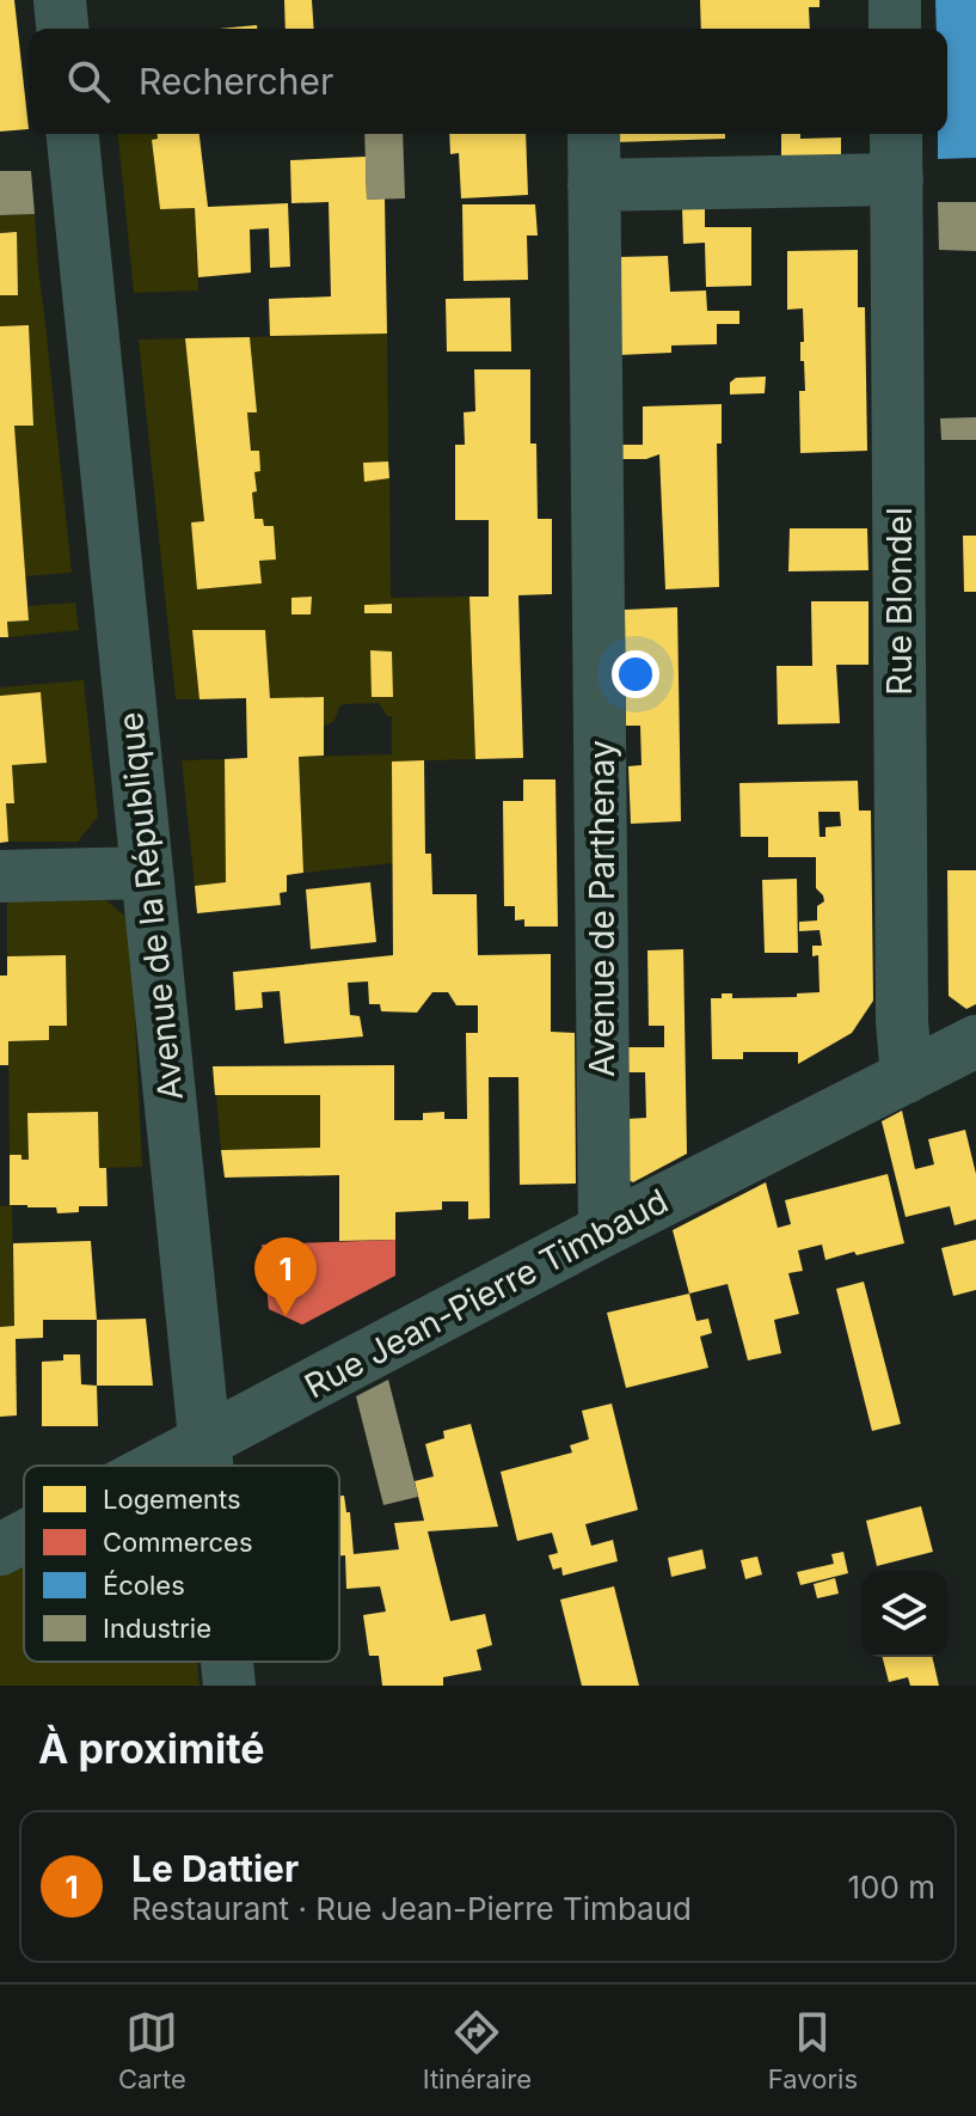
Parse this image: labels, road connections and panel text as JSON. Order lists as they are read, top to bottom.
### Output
{
  "streets": {
    "street": [
      "Rue Blondel",
      "Avenue de la République",
      "Avenue de Parthenay",
      "Rue Jean-Pierre Timbaud"
    ]
  },
  "crossings": [
    ["Rue Blondel", "Rue Jean-Pierre Timbaud"],
    ["Avenue de la République", "Rue Jean-Pierre Timbaud"],
    ["Avenue de Parthenay", "Rue Jean-Pierre Timbaud"]
  ],
  "legend": [
    "Logements",
    "Commerces",
    "Écoles",
    "Industrie"
  ],
  "page": {
    "search": "Rechercher",
    "pins": "1",
    "heading": "À proximité",
    "list": [
      {
        "mark": "1",
        "name": "Le Dattier",
        "note": "Restaurant · Rue Jean-Pierre Timbaud",
        "value": "100 m"
      }
    ],
    "nav": ["Carte", "Itinéraire", "Favoris"]
  }
}
